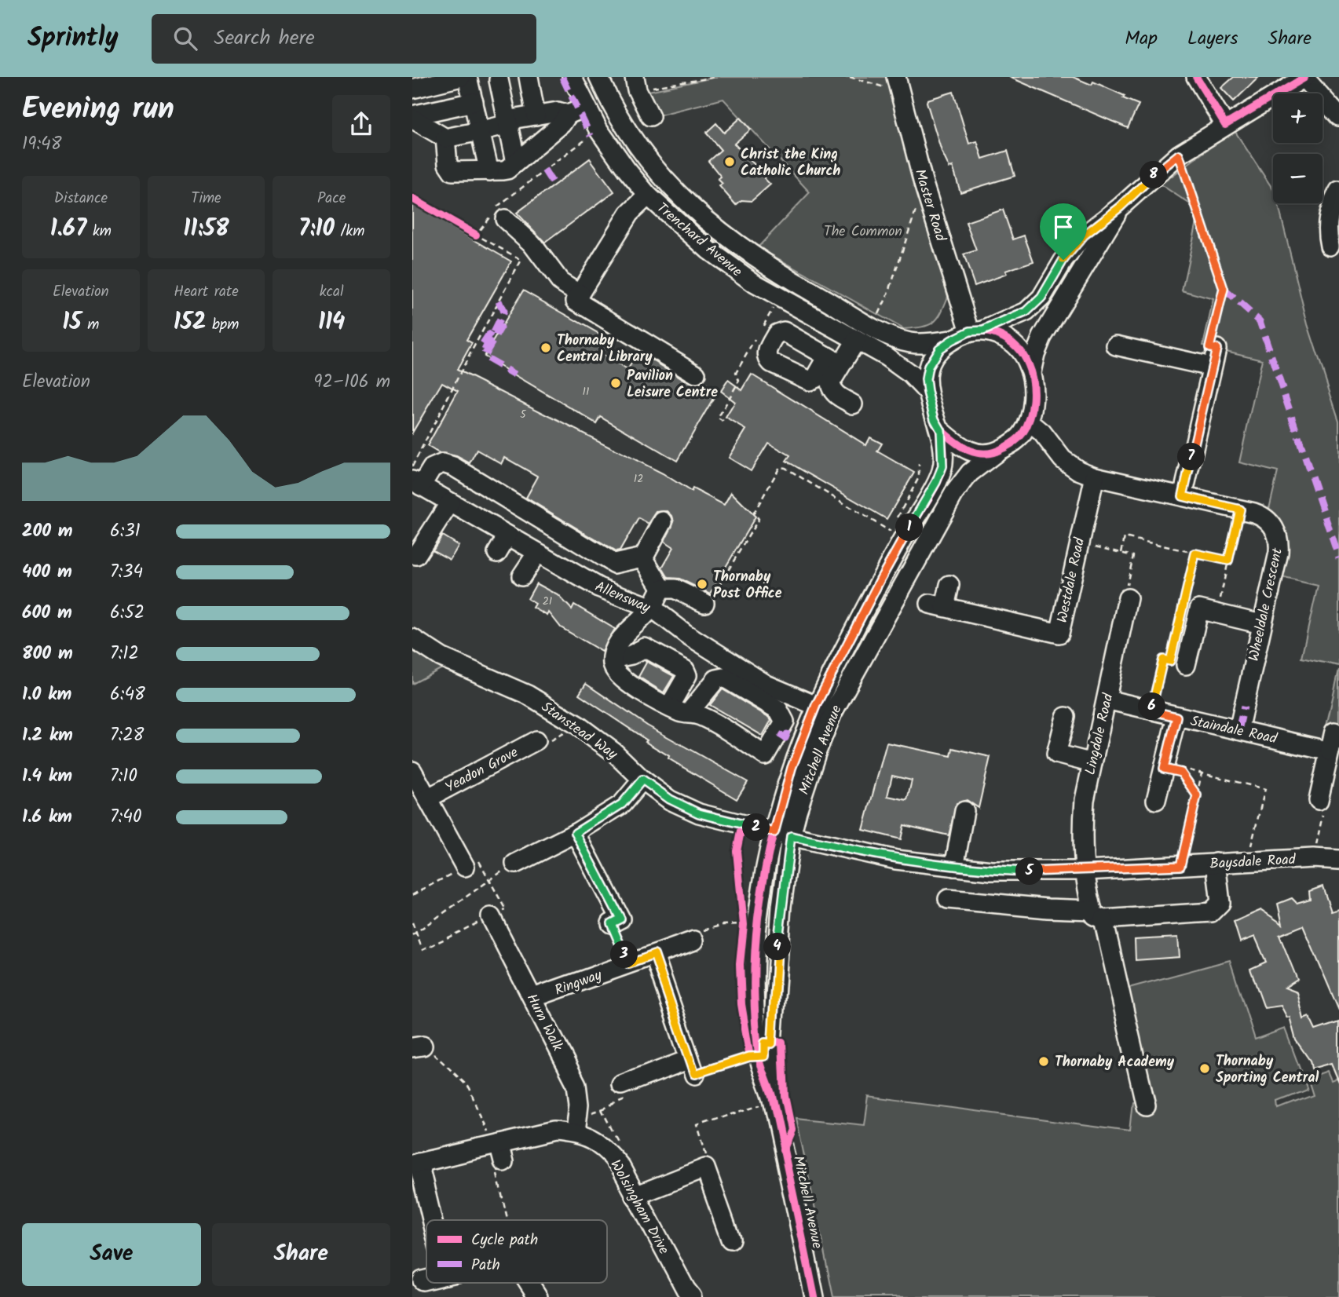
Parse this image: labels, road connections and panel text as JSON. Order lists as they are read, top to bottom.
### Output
{
  "streets": {
    "street": [
      "Master Road",
      "Trenchard Avenue",
      "Westdale Road",
      "Allensway",
      "Wheeldale Crescent",
      "Staindale Road",
      "Stanstead Way",
      "Lingdale Road",
      "Mitchell Avenue",
      "Yeadon Grove",
      "Baysdale Road",
      "Ringway",
      "Hurn Walk",
      "Wolsingham Drive"
    ]
  },
  "crossings": [
    ["Master Road", "Trenchard Avenue"],
    ["Master Road", "Wheeldale Crescent"],
    ["Master Road", "Mitchell Avenue"],
    ["Trenchard Avenue", "Wheeldale Crescent"],
    ["Trenchard Avenue", "Mitchell Avenue"],
    ["Westdale Road", "Wheeldale Crescent"],
    ["Allensway", "Mitchell Avenue"],
    ["Wheeldale Crescent", "Staindale Road"],
    ["Wheeldale Crescent", "Mitchell Avenue"],
    ["Staindale Road", "Lingdale Road"],
    ["Stanstead Way", "Mitchell Avenue"],
    ["Stanstead Way", "Baysdale Road"],
    ["Lingdale Road", "Baysdale Road"],
    ["Mitchell Avenue", "Baysdale Road"],
    ["Ringway", "Hurn Walk"],
    ["Hurn Walk", "Wolsingham Drive"]
  ],
  "parks": ["The Common"],
  "places": [
    "Christ the King Catholic Church",
    "Thornaby Central Library",
    "Pavilion Leisure Centre",
    "Thornaby Post Office",
    "Thornaby Academy",
    "Thornaby Sporting Central"
  ],
  "house_numbers": [
    "11",
    "5",
    "12",
    "21"
  ],
  "legend": ["Cycle path", "Path"],
  "page": {
    "header": "Sprintly",
    "search": "Search here",
    "nav": ["Map", "Layers", "Share"],
    "heading": ["Evening run", "19:48"],
    "map_buttons": ["+", "−"],
    "pins": [
      "8",
      "7",
      "1",
      "6",
      "2",
      "5",
      "4",
      "3"
    ],
    "stats": [
      ["Distance", "1.67 km"],
      ["Time", "11:58"],
      ["Pace", "7:10 /km"],
      ["Elevation", "15 m"],
      ["Heart rate", "152 bpm"],
      ["kcal", "114"]
    ],
    "chart": ["Elevation", "92–106 m"],
    "list": [
      {
        "name": "200 m",
        "note": "6:31"
      },
      {
        "name": "400 m",
        "note": "7:34"
      },
      {
        "name": "600 m",
        "note": "6:52"
      },
      {
        "name": "800 m",
        "note": "7:12"
      },
      {
        "name": "1.0 km",
        "note": "6:48"
      },
      {
        "name": "1.2 km",
        "note": "7:28"
      },
      {
        "name": "1.4 km",
        "note": "7:10"
      },
      {
        "name": "1.6 km",
        "note": "7:40"
      }
    ],
    "buttons": ["Save", "Share"]
  }
}
